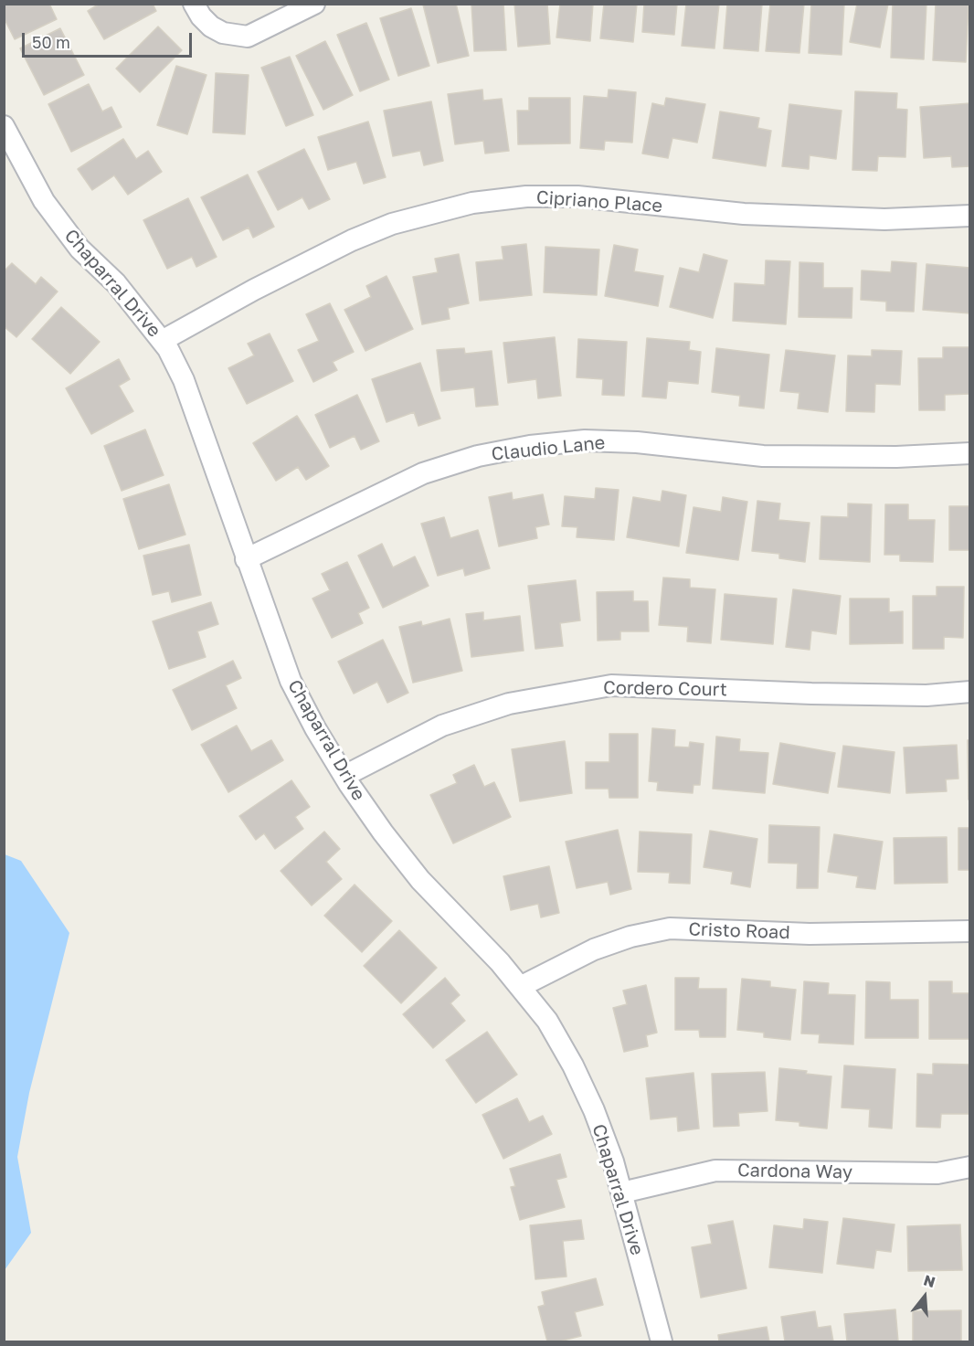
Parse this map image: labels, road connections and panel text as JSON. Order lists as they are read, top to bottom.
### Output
{
  "streets": {
    "street": [
      "Cipriano Place",
      "Chaparral Drive",
      "Claudio Lane",
      "Cordero Court",
      "Cristo Road",
      "Cardona Way"
    ]
  },
  "crossings": [
    ["Cipriano Place", "Chaparral Drive"],
    ["Chaparral Drive", "Claudio Lane"],
    ["Chaparral Drive", "Cordero Court"],
    ["Chaparral Drive", "Cristo Road"],
    ["Chaparral Drive", "Cardona Way"]
  ],
  "scale_bar": "50 m",
  "north": "top"
}
